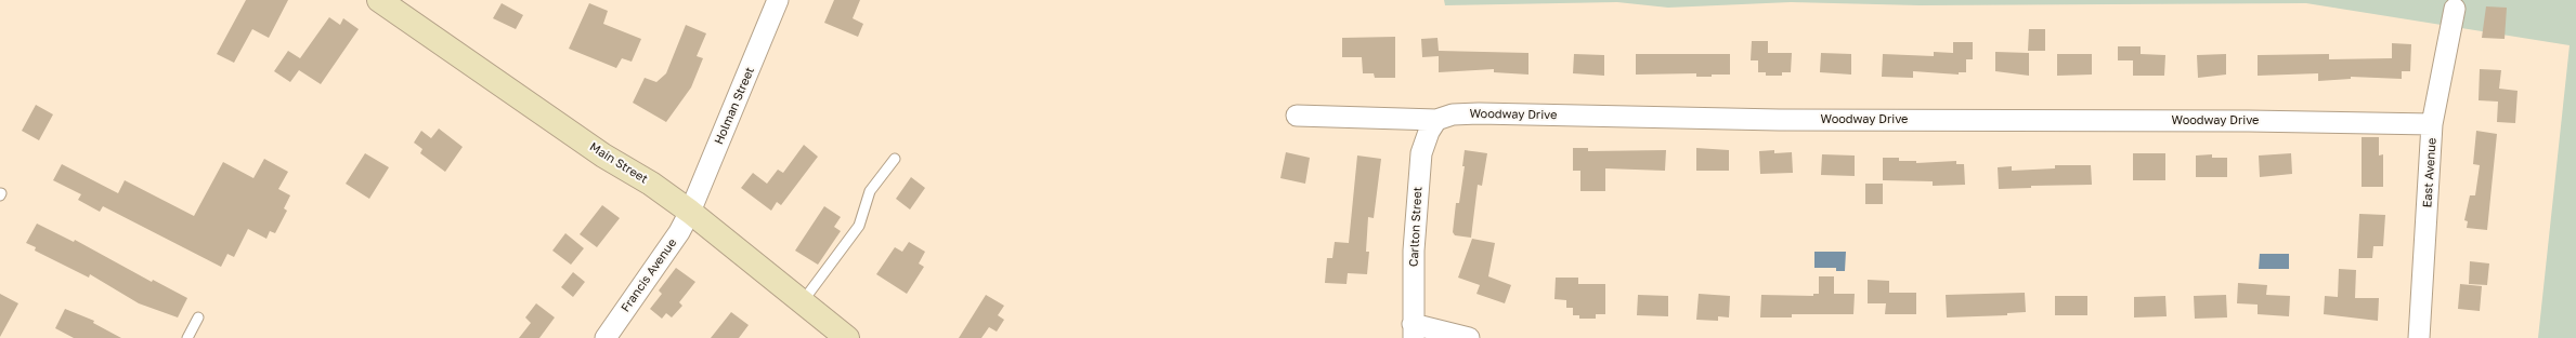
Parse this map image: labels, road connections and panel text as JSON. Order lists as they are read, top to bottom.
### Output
{
  "streets": {
    "main road": ["Main Street"],
    "street": [
      "Holman Street",
      "Woodway Drive",
      "East Avenue",
      "Carlton Street",
      "Francis Avenue"
    ]
  },
  "crossings": [
    ["Holman Street", "Main Street"],
    ["Holman Street", "Francis Avenue"],
    ["Woodway Drive", "East Avenue"],
    ["Woodway Drive", "Carlton Street"],
    ["Main Street", "Francis Avenue"]
  ]
}
